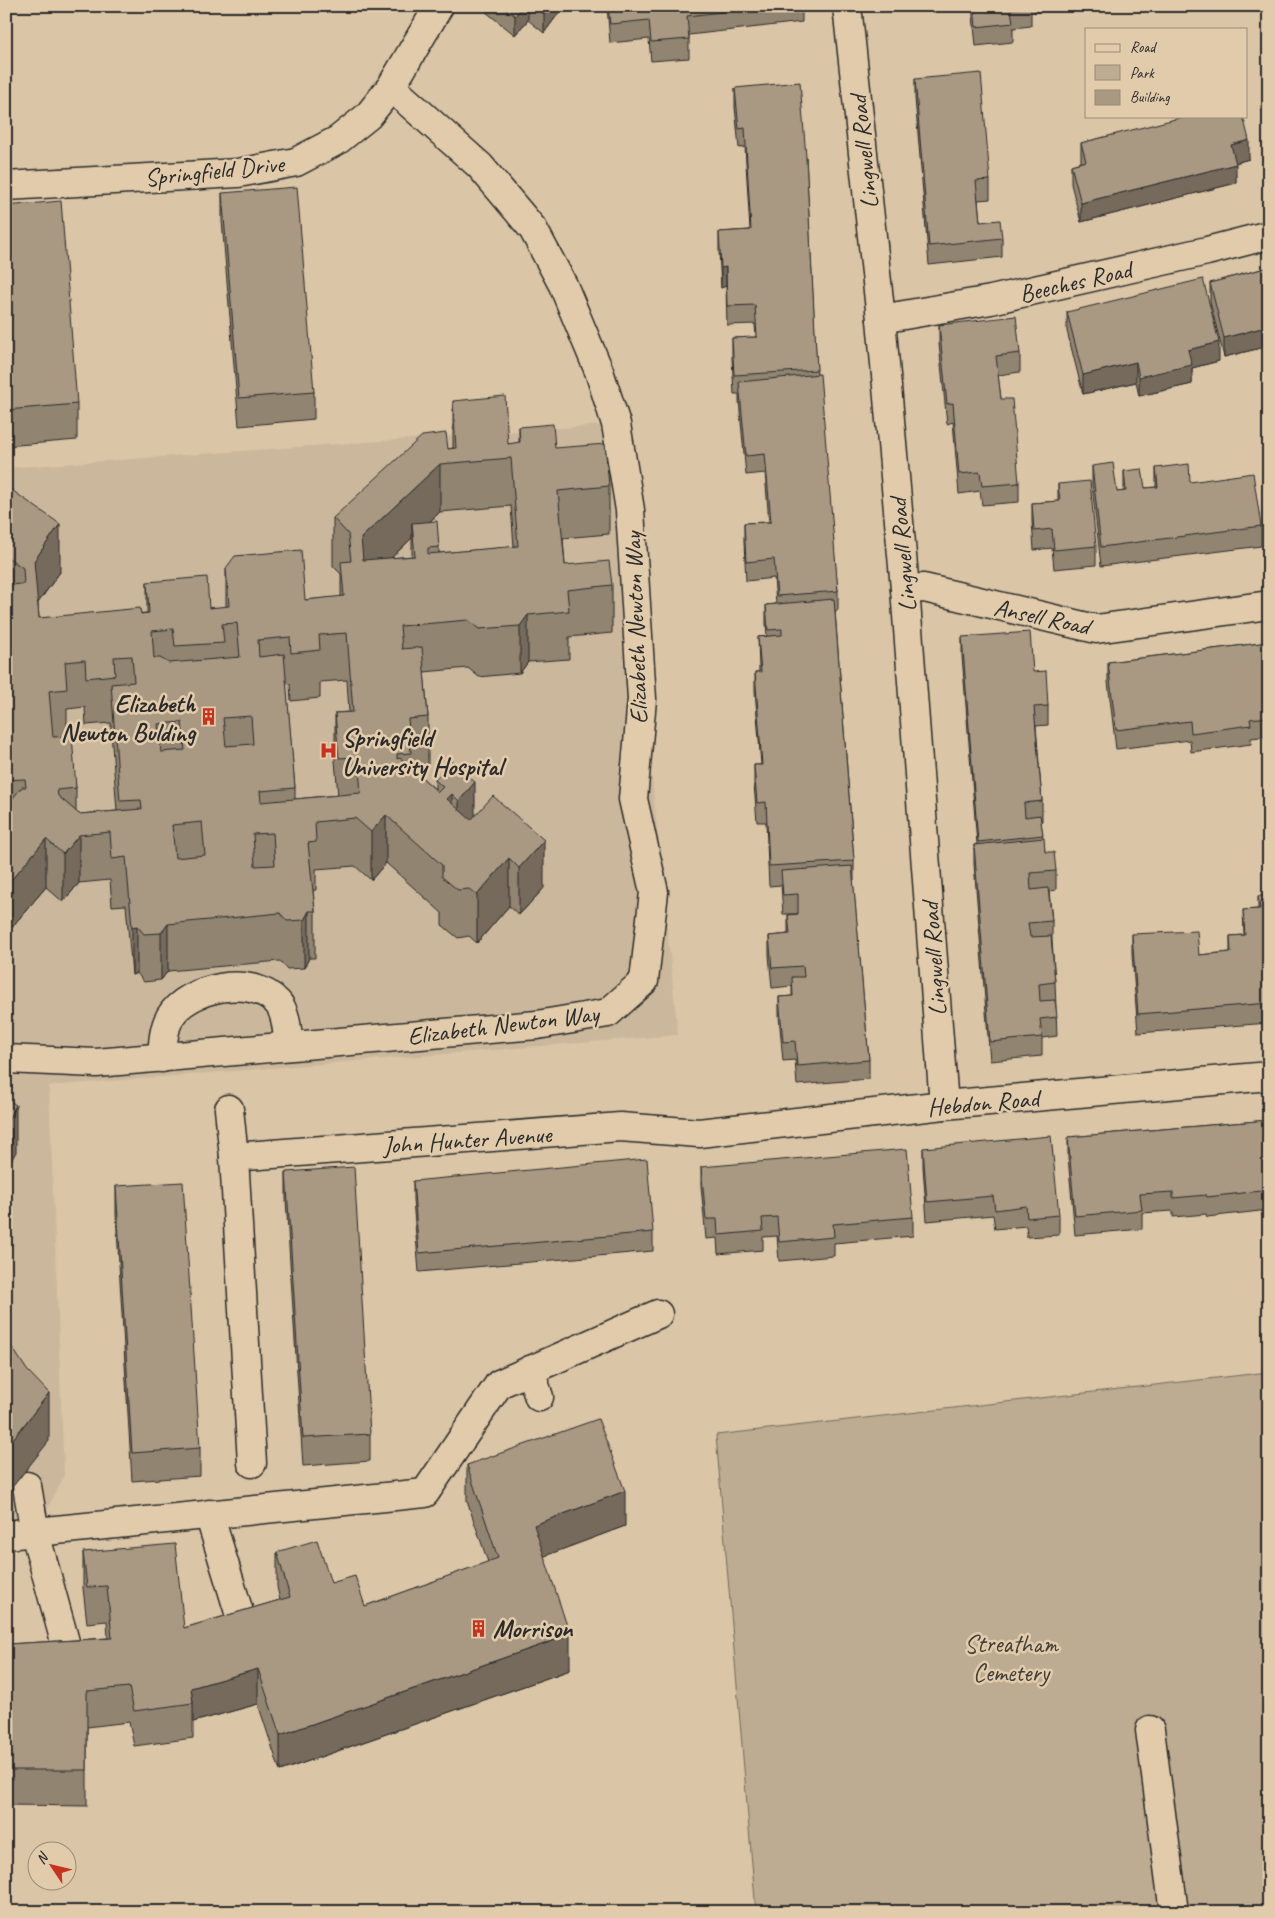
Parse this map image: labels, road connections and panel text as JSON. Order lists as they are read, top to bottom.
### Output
{
  "streets": {
    "street": [
      "Lingwell Road",
      "Springfield Drive",
      "Beeches Road",
      "Ansell Road",
      "Elizabeth Newton Way",
      "Hebdon Road",
      "John Hunter Avenue"
    ]
  },
  "crossings": [
    ["Lingwell Road", "Beeches Road"],
    ["Lingwell Road", "Ansell Road"],
    ["Lingwell Road", "Hebdon Road"],
    ["Springfield Drive", "Elizabeth Newton Way"],
    ["Hebdon Road", "John Hunter Avenue"]
  ],
  "parks": ["Streatham Cemetery"],
  "places": {
    "building": ["Elizabeth Newton Bulding", "Morrison"],
    "hospital": ["Springfield University Hospital"]
  },
  "legend": ["Road", "Park", "Building"],
  "north": "top left"
}
